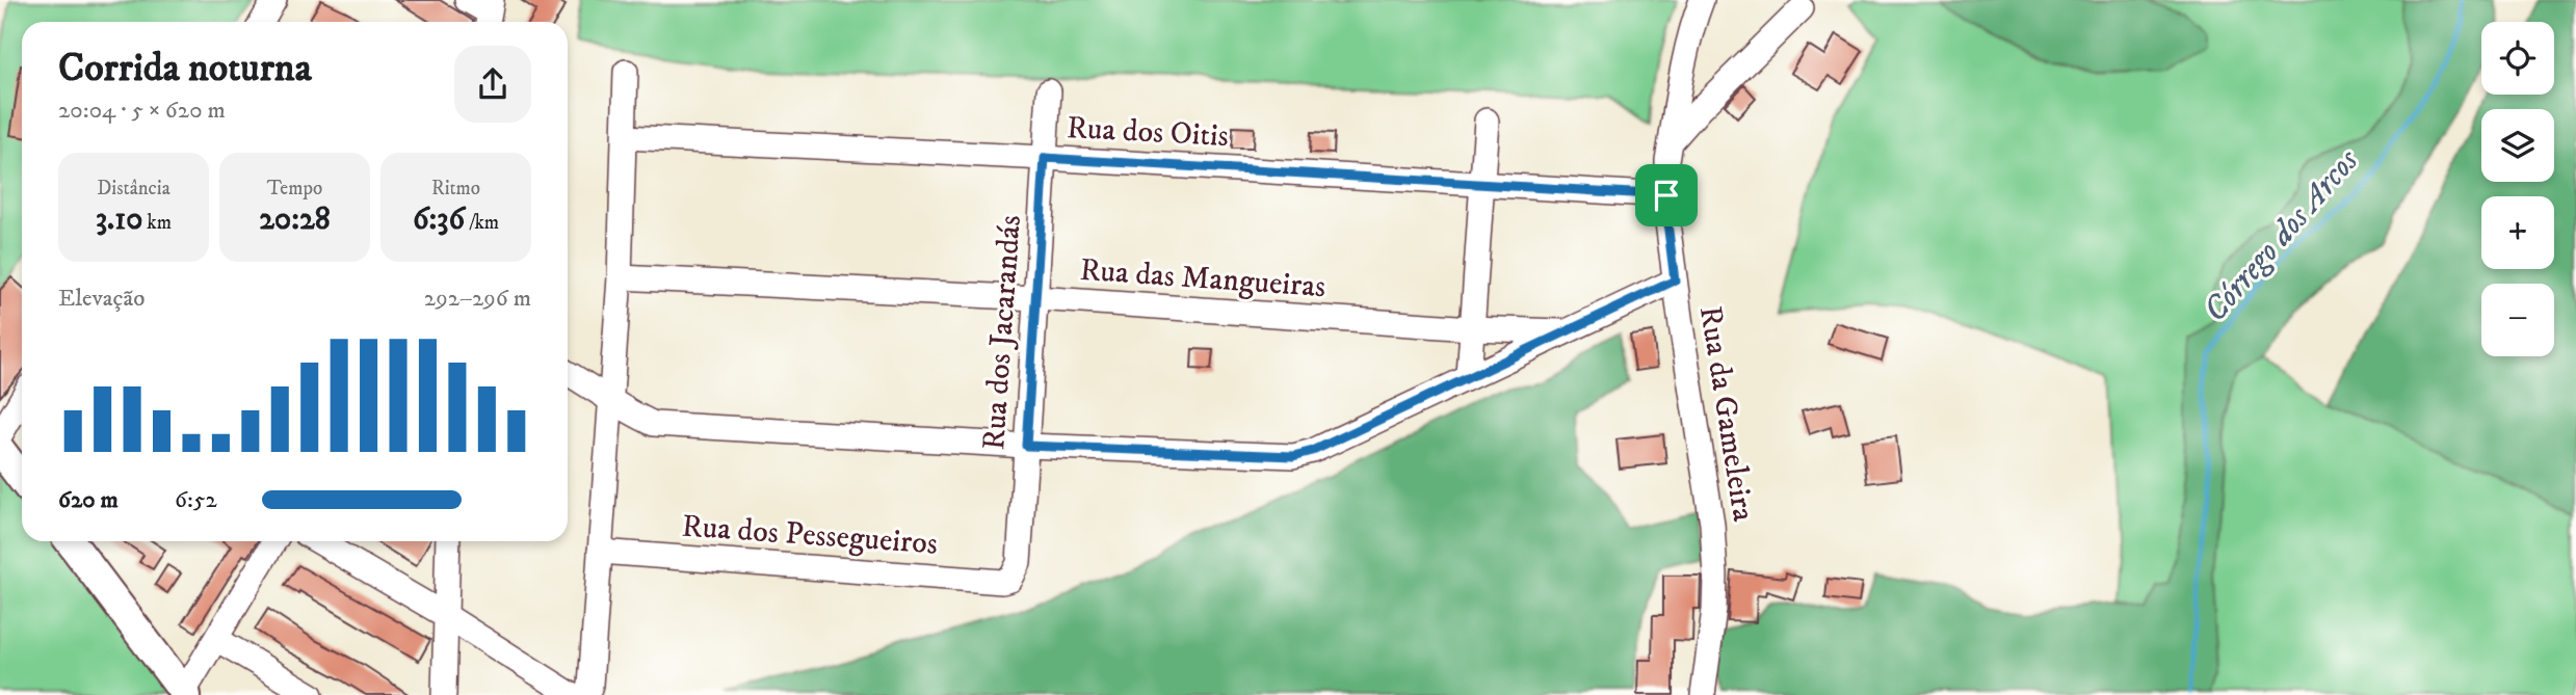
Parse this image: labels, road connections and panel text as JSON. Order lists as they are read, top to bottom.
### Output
{
  "streets": {
    "street": [
      "Rua dos Oitis",
      "Rua das Mangueiras",
      "Rua dos Jacarandás",
      "Rua da Gameleira",
      "Rua dos Pessegueiros"
    ]
  },
  "crossings": [
    ["Rua dos Oitis", "Rua dos Jacarandás"],
    ["Rua dos Oitis", "Rua da Gameleira"],
    ["Rua das Mangueiras", "Rua dos Jacarandás"],
    ["Rua dos Jacarandás", "Rua dos Pessegueiros"]
  ],
  "water": ["Córrego dos Arcos"],
  "page": {
    "map_buttons": ["+", "−"],
    "heading": ["Corrida noturna", "20:04 · 5 × 620 m"],
    "stats": [
      ["Distância", "3.10 km"],
      ["Tempo", "20:28"],
      ["Ritmo", "6:36 /km"]
    ],
    "chart": ["Elevação", "292–296 m"],
    "list": [
      {
        "name": "620 m",
        "note": "6:52"
      }
    ]
  }
}
